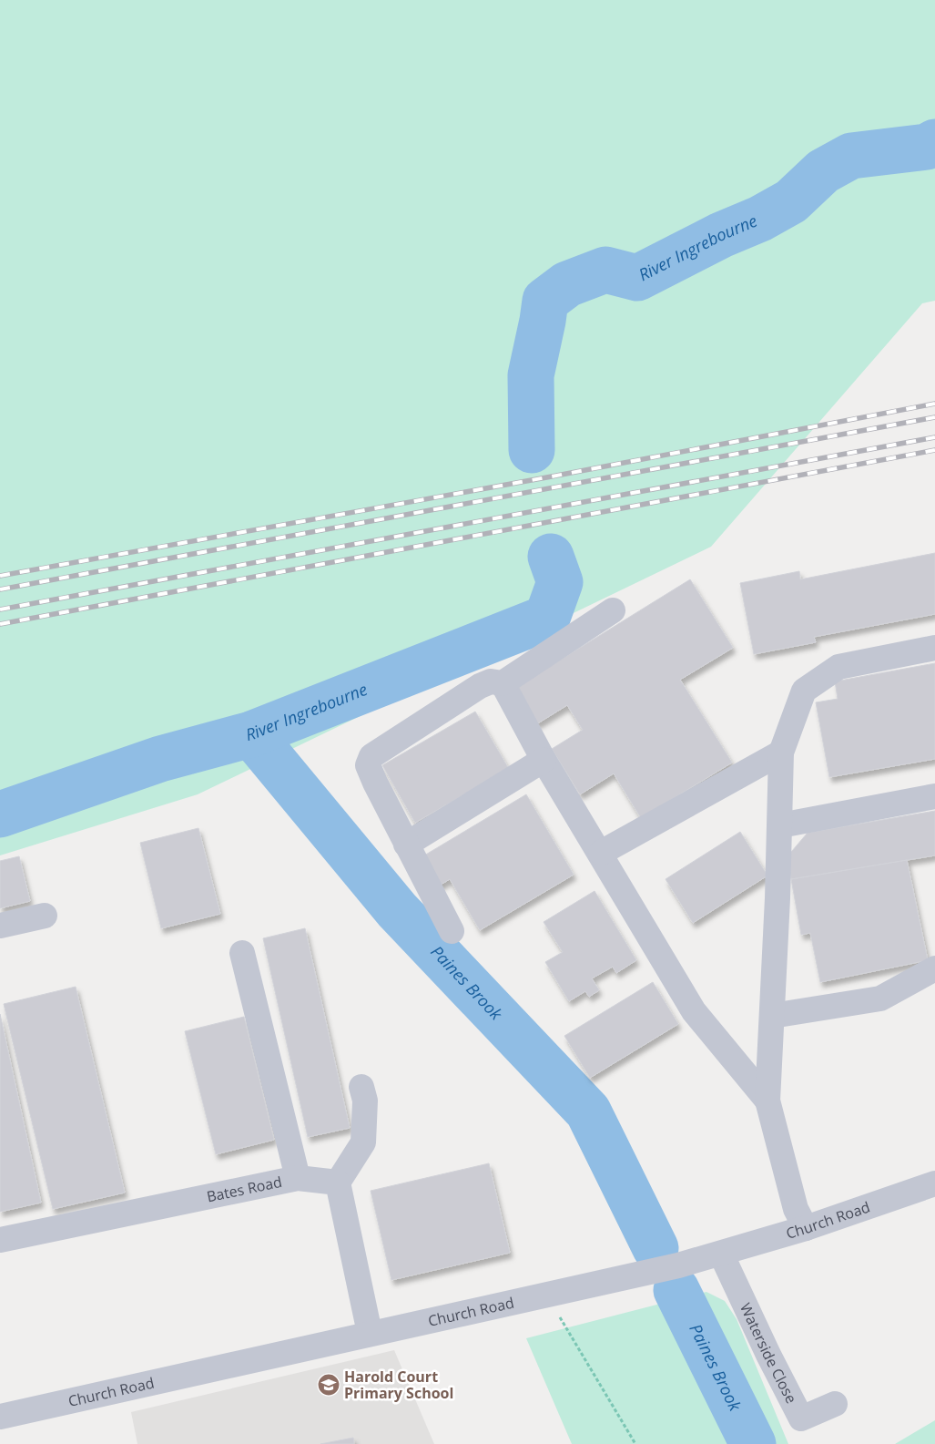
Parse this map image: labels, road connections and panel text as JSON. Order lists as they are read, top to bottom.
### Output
{
  "streets": {
    "street": ["Bates Road", "Church Road", "Waterside Close"]
  },
  "crossings": [
    ["Church Road", "Waterside Close"]
  ],
  "water": ["River Ingrebourne", "Paines Brook"],
  "places": {
    "school or university": ["Harold Court Primary School"]
  }
}
